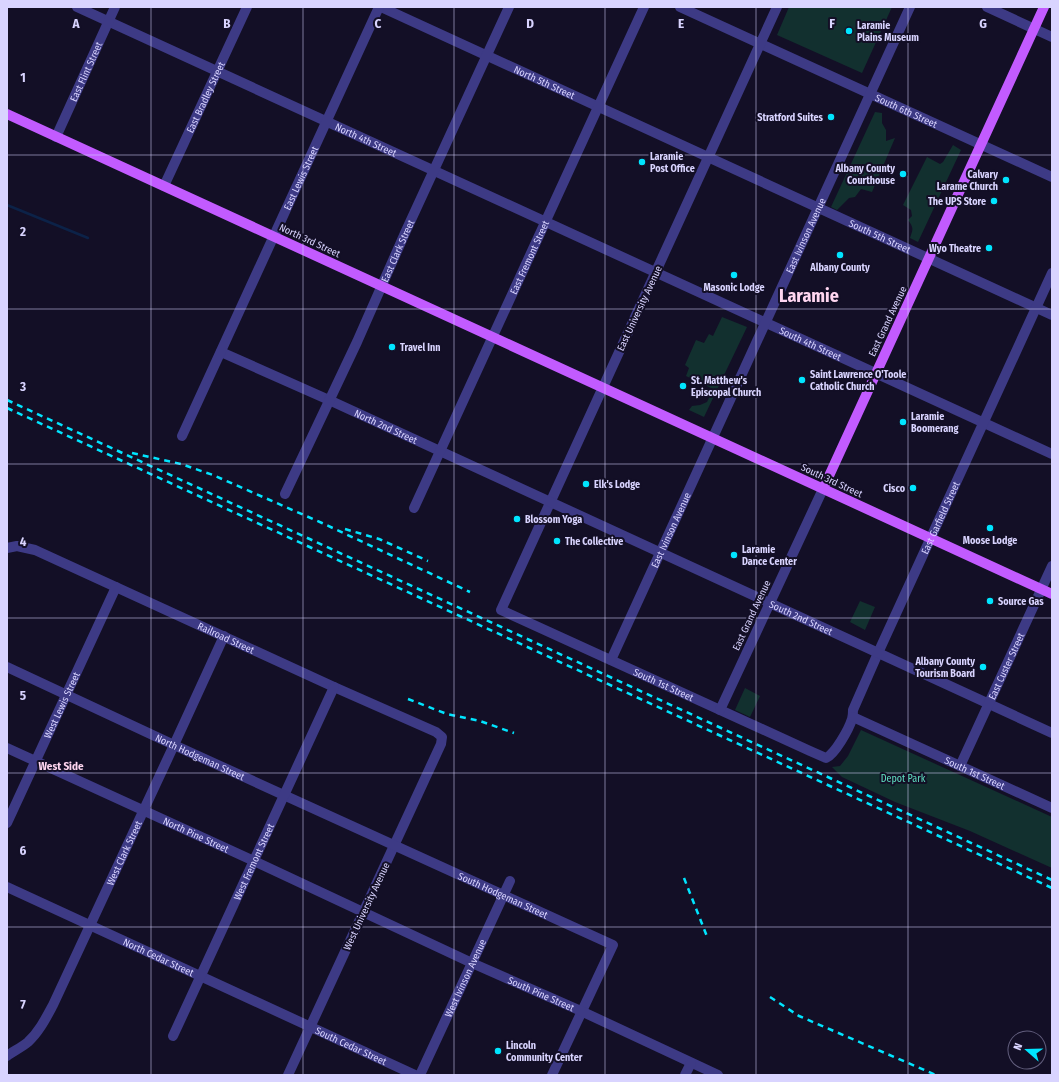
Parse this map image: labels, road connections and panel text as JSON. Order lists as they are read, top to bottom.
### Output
{
  "streets": {
    "main road": ["North 3rd Street", "East Grand Avenue", "South 3rd Street"],
    "street": [
      "East Flint Street",
      "North 5th Street",
      "East Bradley Street",
      "South 6th Street",
      "North 4th Street",
      "East Lewis Street",
      "East Ivinson Avenue",
      "South 5th Street",
      "East Clark Street",
      "East Fremont Street",
      "East University Avenue",
      "South 4th Street",
      "North 2nd Street",
      "East Garfield Street",
      "South 2nd Street",
      "Railroad Street",
      "East Custer Street",
      "South 1st Street",
      "West Lewis Street",
      "North Hodgeman Street",
      "North Pine Street",
      "West Clark Street",
      "West Fremont Street",
      "South Hodgeman Street",
      "West University Avenue",
      "North Cedar Street",
      "West Ivinson Avenue",
      "South Pine Street",
      "South Cedar Street"
    ]
  },
  "crossings": [
    ["East Flint Street", "North 4th Street"],
    ["East Flint Street", "North 3rd Street"],
    ["North 5th Street", "East Lewis Street"],
    ["North 5th Street", "South 5th Street"],
    ["North 5th Street", "East Clark Street"],
    ["North 5th Street", "East Fremont Street"],
    ["North 5th Street", "East University Avenue"],
    ["East Bradley Street", "North 4th Street"],
    ["East Bradley Street", "North 3rd Street"],
    ["South 6th Street", "East Ivinson Avenue"],
    ["South 6th Street", "East University Avenue"],
    ["South 6th Street", "East Grand Avenue"],
    ["North 4th Street", "East Lewis Street"],
    ["North 4th Street", "East Clark Street"],
    ["North 4th Street", "East Fremont Street"],
    ["North 4th Street", "East University Avenue"],
    ["North 4th Street", "South 4th Street"],
    ["East Lewis Street", "North 3rd Street"],
    ["East Lewis Street", "North 2nd Street"],
    ["East Ivinson Avenue", "South 5th Street"],
    ["East Ivinson Avenue", "South 4th Street"],
    ["East Ivinson Avenue", "South 3rd Street"],
    ["East Ivinson Avenue", "South 2nd Street"],
    ["East Ivinson Avenue", "South 1st Street"],
    ["South 5th Street", "East University Avenue"],
    ["South 5th Street", "East Grand Avenue"],
    ["South 5th Street", "East Garfield Street"],
    ["North 3rd Street", "East Clark Street"],
    ["North 3rd Street", "East Fremont Street"],
    ["North 3rd Street", "East University Avenue"],
    ["North 3rd Street", "South 3rd Street"],
    ["East Clark Street", "North 2nd Street"],
    ["East Fremont Street", "North 2nd Street"],
    ["East University Avenue", "South 4th Street"],
    ["East University Avenue", "North 2nd Street"],
    ["East University Avenue", "South 3rd Street"],
    ["East University Avenue", "South 2nd Street"],
    ["East University Avenue", "South 1st Street"],
    ["East Grand Avenue", "South 4th Street"],
    ["East Grand Avenue", "South 3rd Street"],
    ["East Grand Avenue", "South 2nd Street"],
    ["East Grand Avenue", "South 1st Street"],
    ["South 4th Street", "East Garfield Street"],
    ["North 2nd Street", "South 2nd Street"],
    ["South 3rd Street", "East Garfield Street"],
    ["South 3rd Street", "East Custer Street"],
    ["East Garfield Street", "South 2nd Street"],
    ["East Garfield Street", "South 1st Street"],
    ["South 2nd Street", "East Custer Street"],
    ["Railroad Street", "West Lewis Street"],
    ["Railroad Street", "West Clark Street"],
    ["Railroad Street", "West Fremont Street"],
    ["Railroad Street", "West University Avenue"],
    ["East Custer Street", "South 1st Street"],
    ["West Lewis Street", "North Hodgeman Street"],
    ["West Lewis Street", "North Pine Street"],
    ["North Hodgeman Street", "West Clark Street"],
    ["North Hodgeman Street", "West Fremont Street"],
    ["North Hodgeman Street", "South Hodgeman Street"],
    ["North Hodgeman Street", "West University Avenue"],
    ["North Pine Street", "West Clark Street"],
    ["North Pine Street", "West Fremont Street"],
    ["North Pine Street", "West University Avenue"],
    ["North Pine Street", "South Pine Street"],
    ["West Clark Street", "North Cedar Street"],
    ["West Fremont Street", "North Cedar Street"],
    ["South Hodgeman Street", "West University Avenue"],
    ["South Hodgeman Street", "West Ivinson Avenue"],
    ["South Hodgeman Street", "South Pine Street"],
    ["West University Avenue", "North Cedar Street"],
    ["West University Avenue", "South Pine Street"],
    ["West University Avenue", "South Cedar Street"],
    ["North Cedar Street", "South Cedar Street"],
    ["West Ivinson Avenue", "South Pine Street"]
  ],
  "districts": ["Laramie", "West Side"],
  "parks": ["Depot Park"],
  "places": [
    "Laramie Plains Museum",
    "Stratford Suites",
    "Laramie Post Office",
    "Albany County Courthouse",
    "Calvary Larame Church",
    "The UPS Store",
    "Wyo Theatre",
    "Albany County",
    "Masonic Lodge",
    "Travel Inn",
    "Saint Lawrence O'Toole Catholic Church",
    "St. Matthew's Episcopal Church",
    "Laramie Boomerang",
    "Elk's Lodge",
    "Cisco",
    "Blossom Yoga",
    "Moose Lodge",
    "The Collective",
    "Laramie Dance Center",
    "Source Gas",
    "Albany County Tourism Board",
    "Lincoln Community Center"
  ],
  "north": "left",
  "grid": {
    "columns": [
      "A",
      "B",
      "C",
      "D",
      "E",
      "F",
      "G"
    ],
    "rows": [
      "1",
      "2",
      "3",
      "4",
      "5",
      "6",
      "7"
    ]
  }
}
